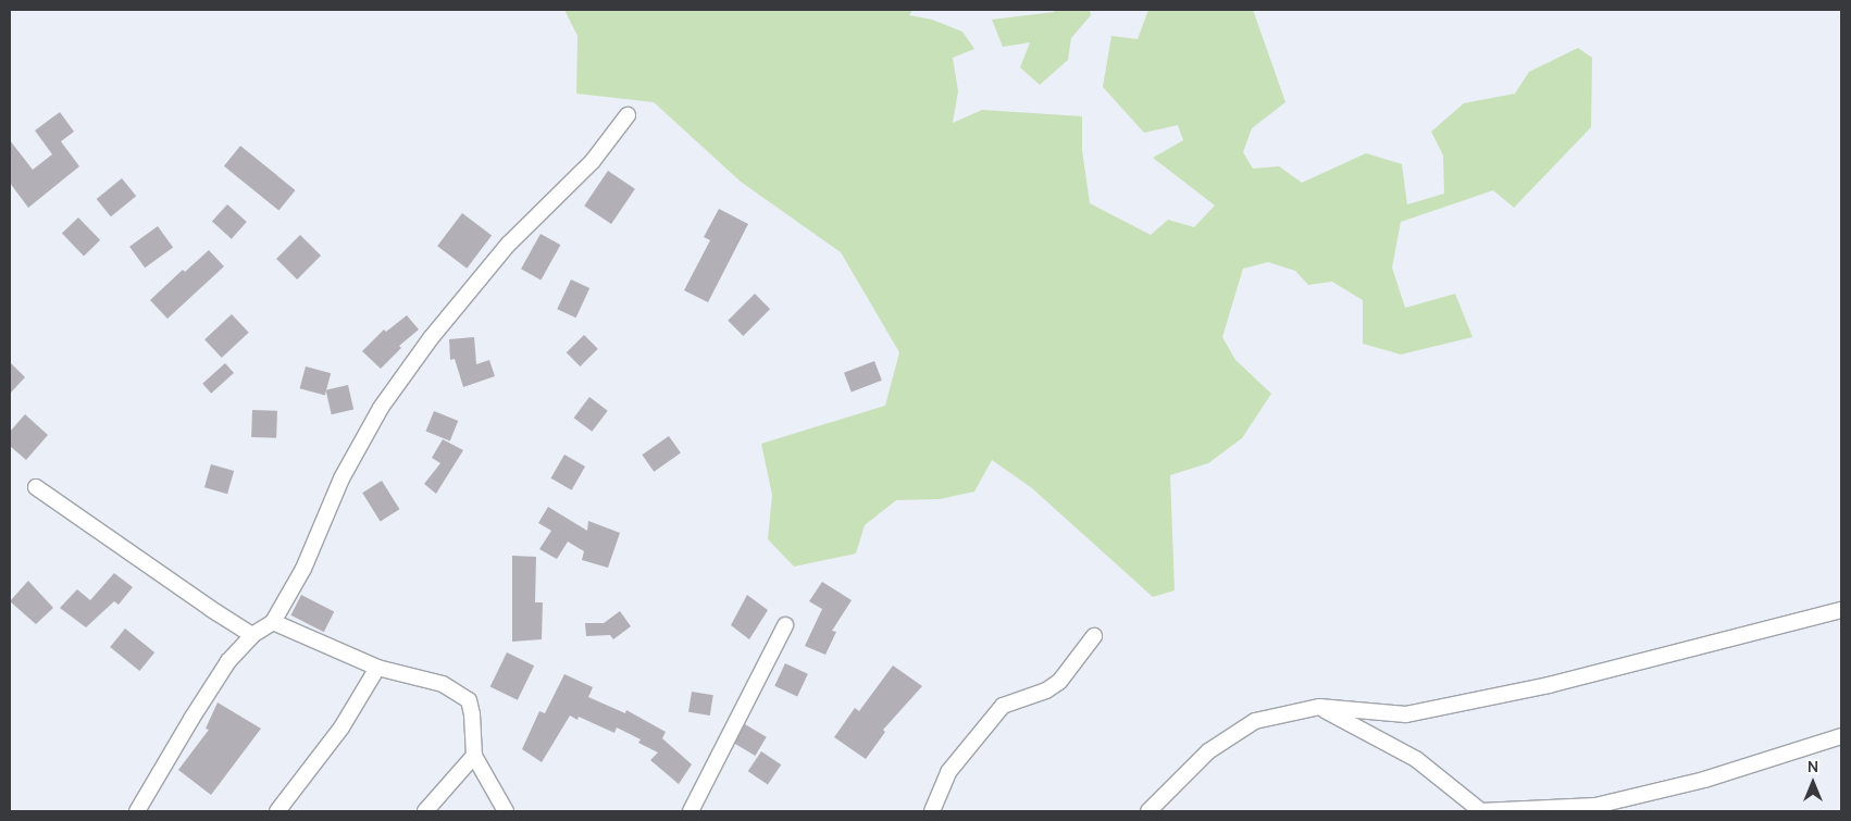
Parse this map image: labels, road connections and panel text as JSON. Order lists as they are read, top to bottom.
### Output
{
  "north": "top"
}
